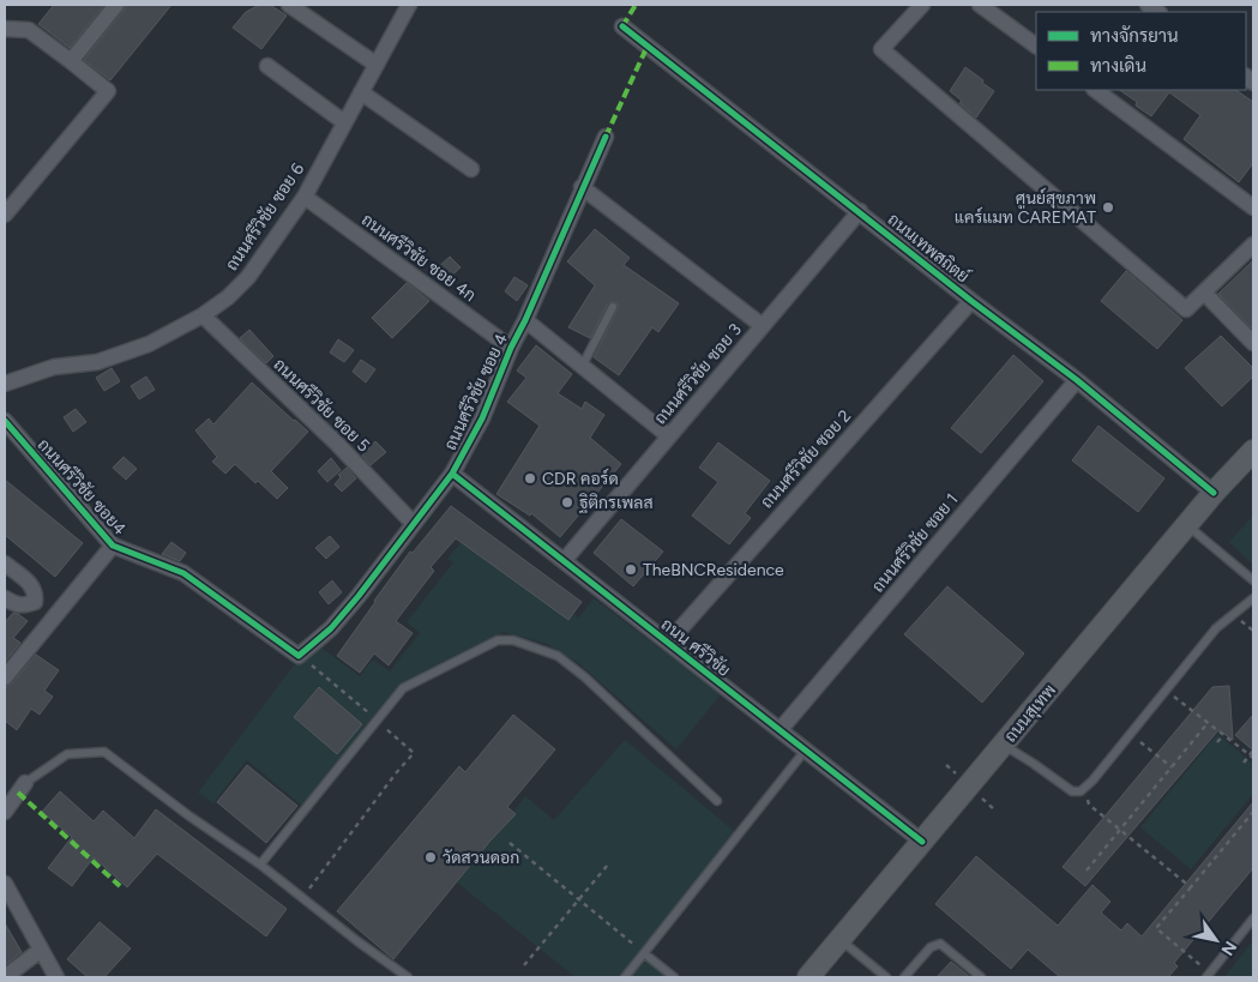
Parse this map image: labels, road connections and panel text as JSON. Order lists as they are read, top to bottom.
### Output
{
  "streets": {
    "main road": ["ถนนสุเทพ"],
    "street": [
      "ถนนศรีวิชัย ซอย 6",
      "ถนนเทพสถิตย์",
      "ถนนศรีวิชัย ซอย 4ก",
      "ถนนศรีวิชัย ซอย 3",
      "ถนนศรีวิชัย ซอย 4",
      "ถนนศรีวิชัย ซอย 5",
      "ถนนศรีวิชัย ซอย 2",
      "ถนนศรีวิชัย ซอย4",
      "ถนนศรีวิชัย ซอย 1",
      "ถนน ศรีวิชัย"
    ]
  },
  "crossings": [
    ["ถนนศรีวิชัย ซอย 6", "ถนนศรีวิชัย ซอย 4ก"],
    ["ถนนศรีวิชัย ซอย 6", "ถนนศรีวิชัย ซอย 5"],
    ["ถนนเทพสถิตย์", "ถนนศรีวิชัย ซอย 3"],
    ["ถนนเทพสถิตย์", "ถนนศรีวิชัย ซอย 2"],
    ["ถนนเทพสถิตย์", "ถนนศรีวิชัย ซอย 1"],
    ["ถนนเทพสถิตย์", "ถนนสุเทพ"],
    ["ถนนศรีวิชัย ซอย 4ก", "ถนนศรีวิชัย ซอย 4"],
    ["ถนนศรีวิชัย ซอย 3", "ถนน ศรีวิชัย"],
    ["ถนนศรีวิชัย ซอย 4", "ถนนศรีวิชัย ซอย 5"],
    ["ถนนศรีวิชัย ซอย 4", "ถนนศรีวิชัย ซอย4"],
    ["ถนนศรีวิชัย ซอย 4", "ถนน ศรีวิชัย"],
    ["ถนนศรีวิชัย ซอย 2", "ถนน ศรีวิชัย"],
    ["ถนนศรีวิชัย ซอย 1", "ถนน ศรีวิชัย"],
    ["ถนน ศรีวิชัย", "ถนนสุเทพ"]
  ],
  "places": [
    "ศูนย์สุขภาพ แคร์แมท CAREMAT",
    "CDR คอร์ด",
    "ฐิติกรเพลส",
    "TheBNCResidence",
    "วัดสวนดอก"
  ],
  "legend": ["ทางจักรยาน", "ทางเดิน"],
  "north": "bottom right"
}
